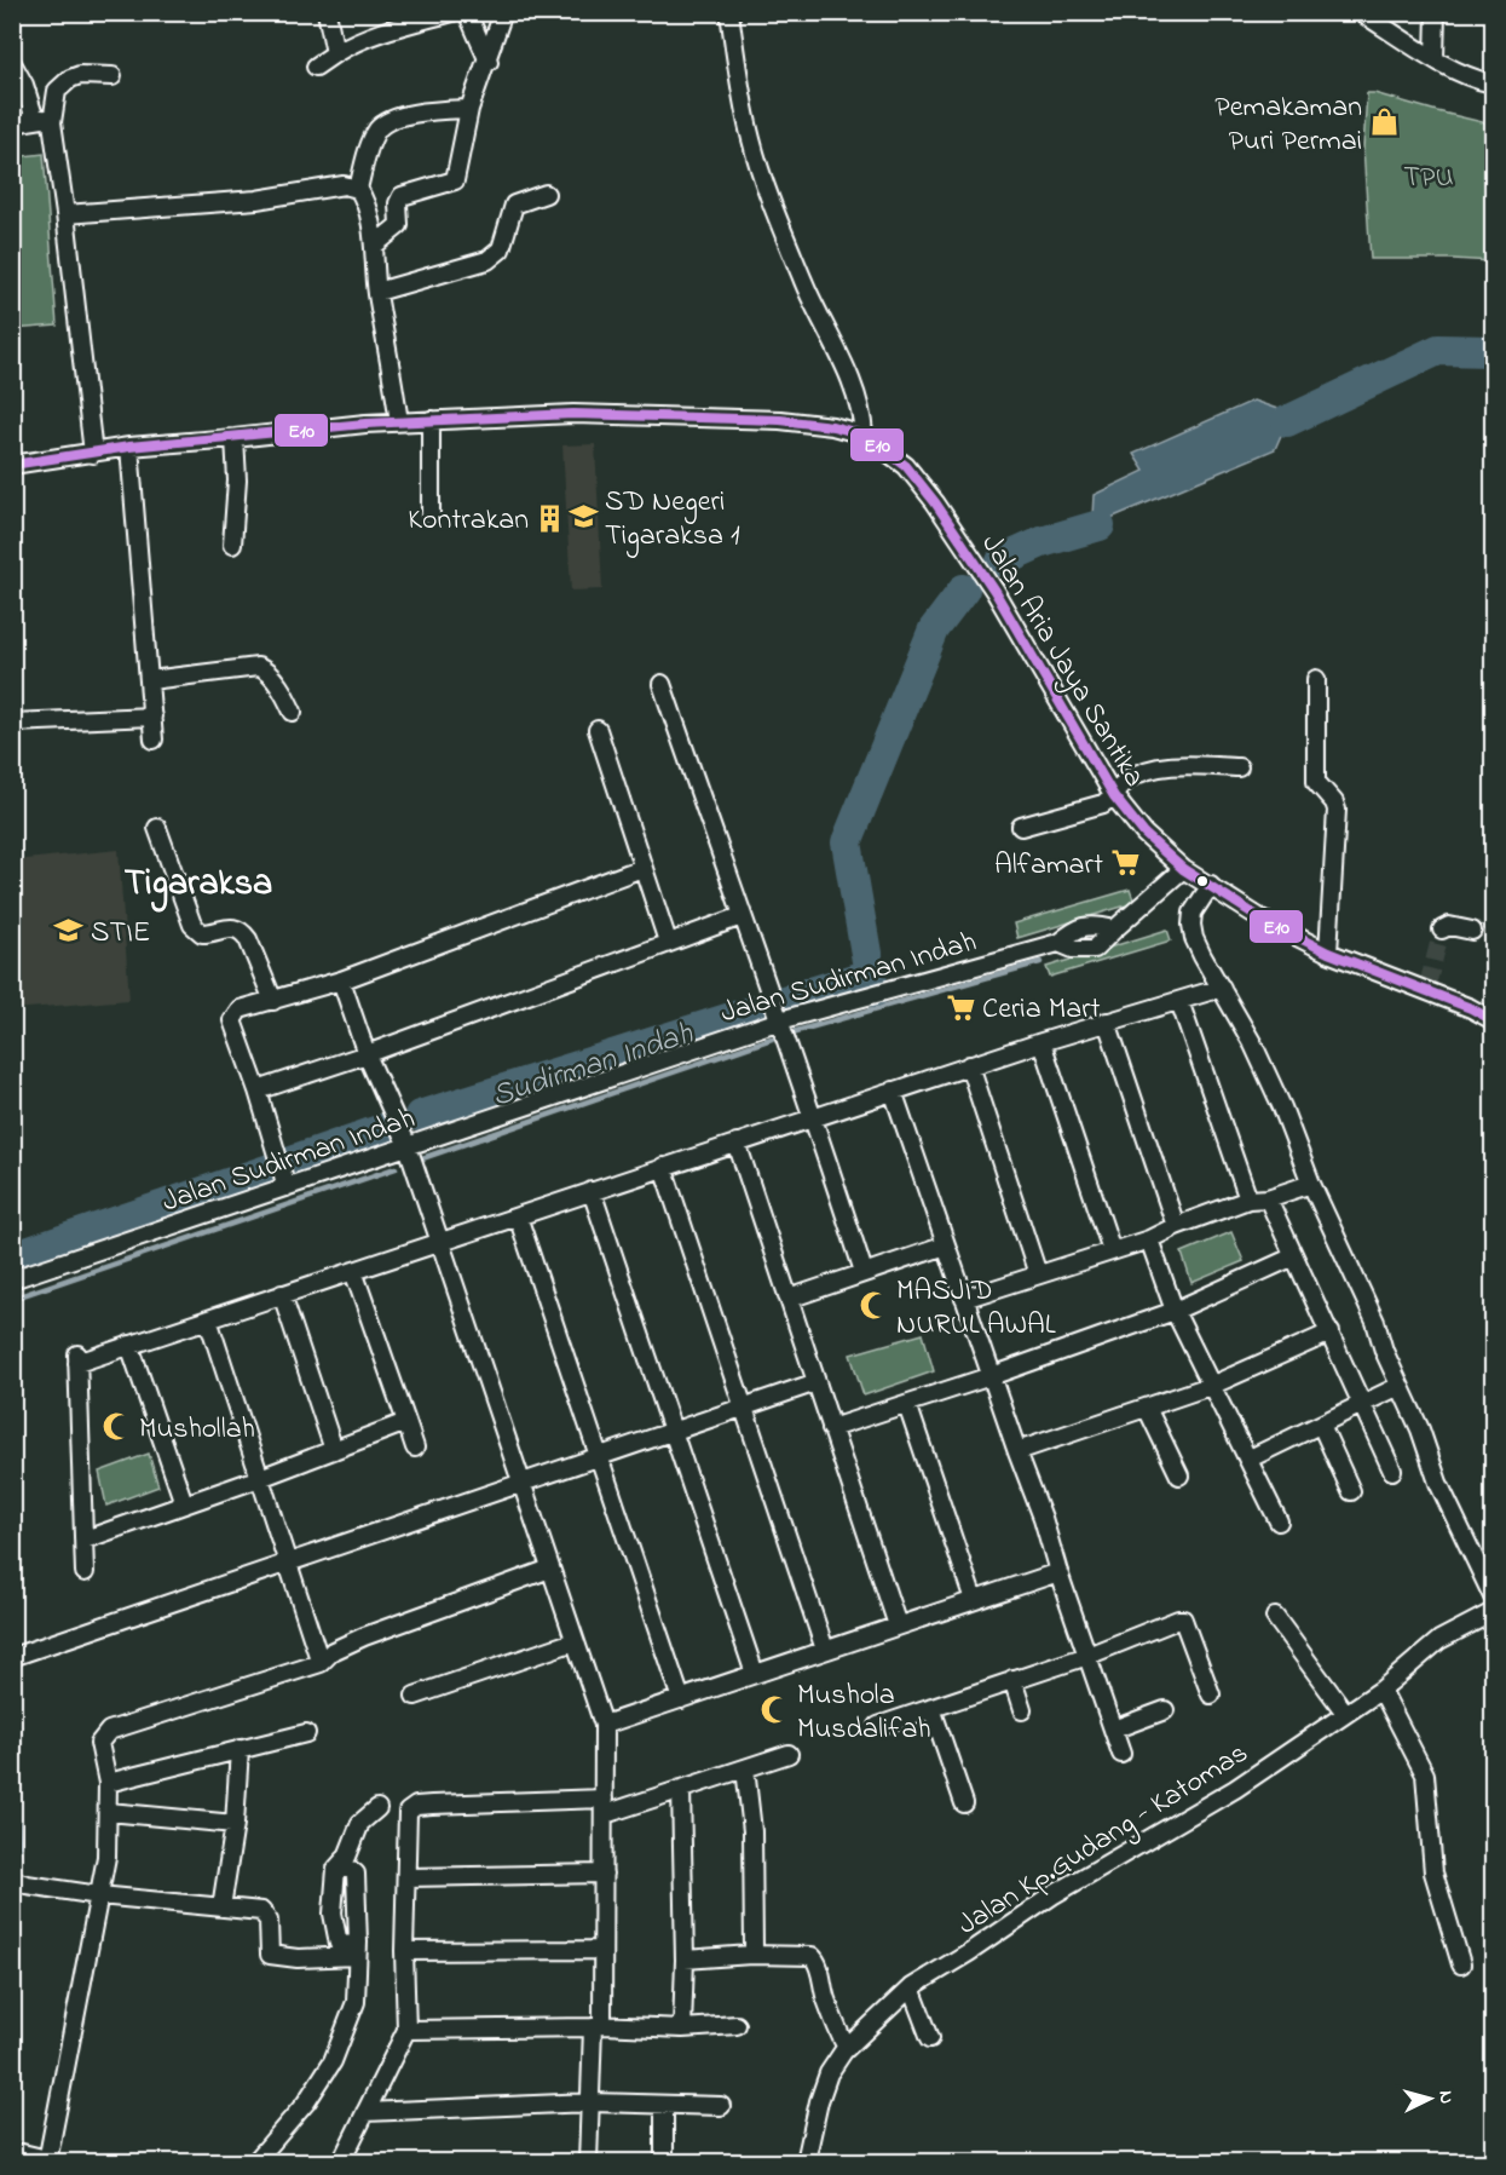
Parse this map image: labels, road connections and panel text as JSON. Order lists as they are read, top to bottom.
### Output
{
  "streets": {
    "street": ["Jalan Aria Jaya Santika", "Jalan Sudirman Indah", "Jalan Kp.Gudang - Katomas"]
  },
  "districts": ["Tigaraksa"],
  "water": ["Sudirman Indah"],
  "parks": ["TPU"],
  "places": {
    "shop": ["Pemakaman Puri Permai"],
    "school or university": ["SD Negeri Tigaraksa 1", "STIE"],
    "building": ["Kontrakan"],
    "supermarket": ["Alfamart", "Ceria Mart"],
    "mosque": ["MASJID NURUL AWAL", "Mushollah", "Mushola Musdalifah"]
  },
  "lines": ["transit line E10"],
  "north": "right"
}
